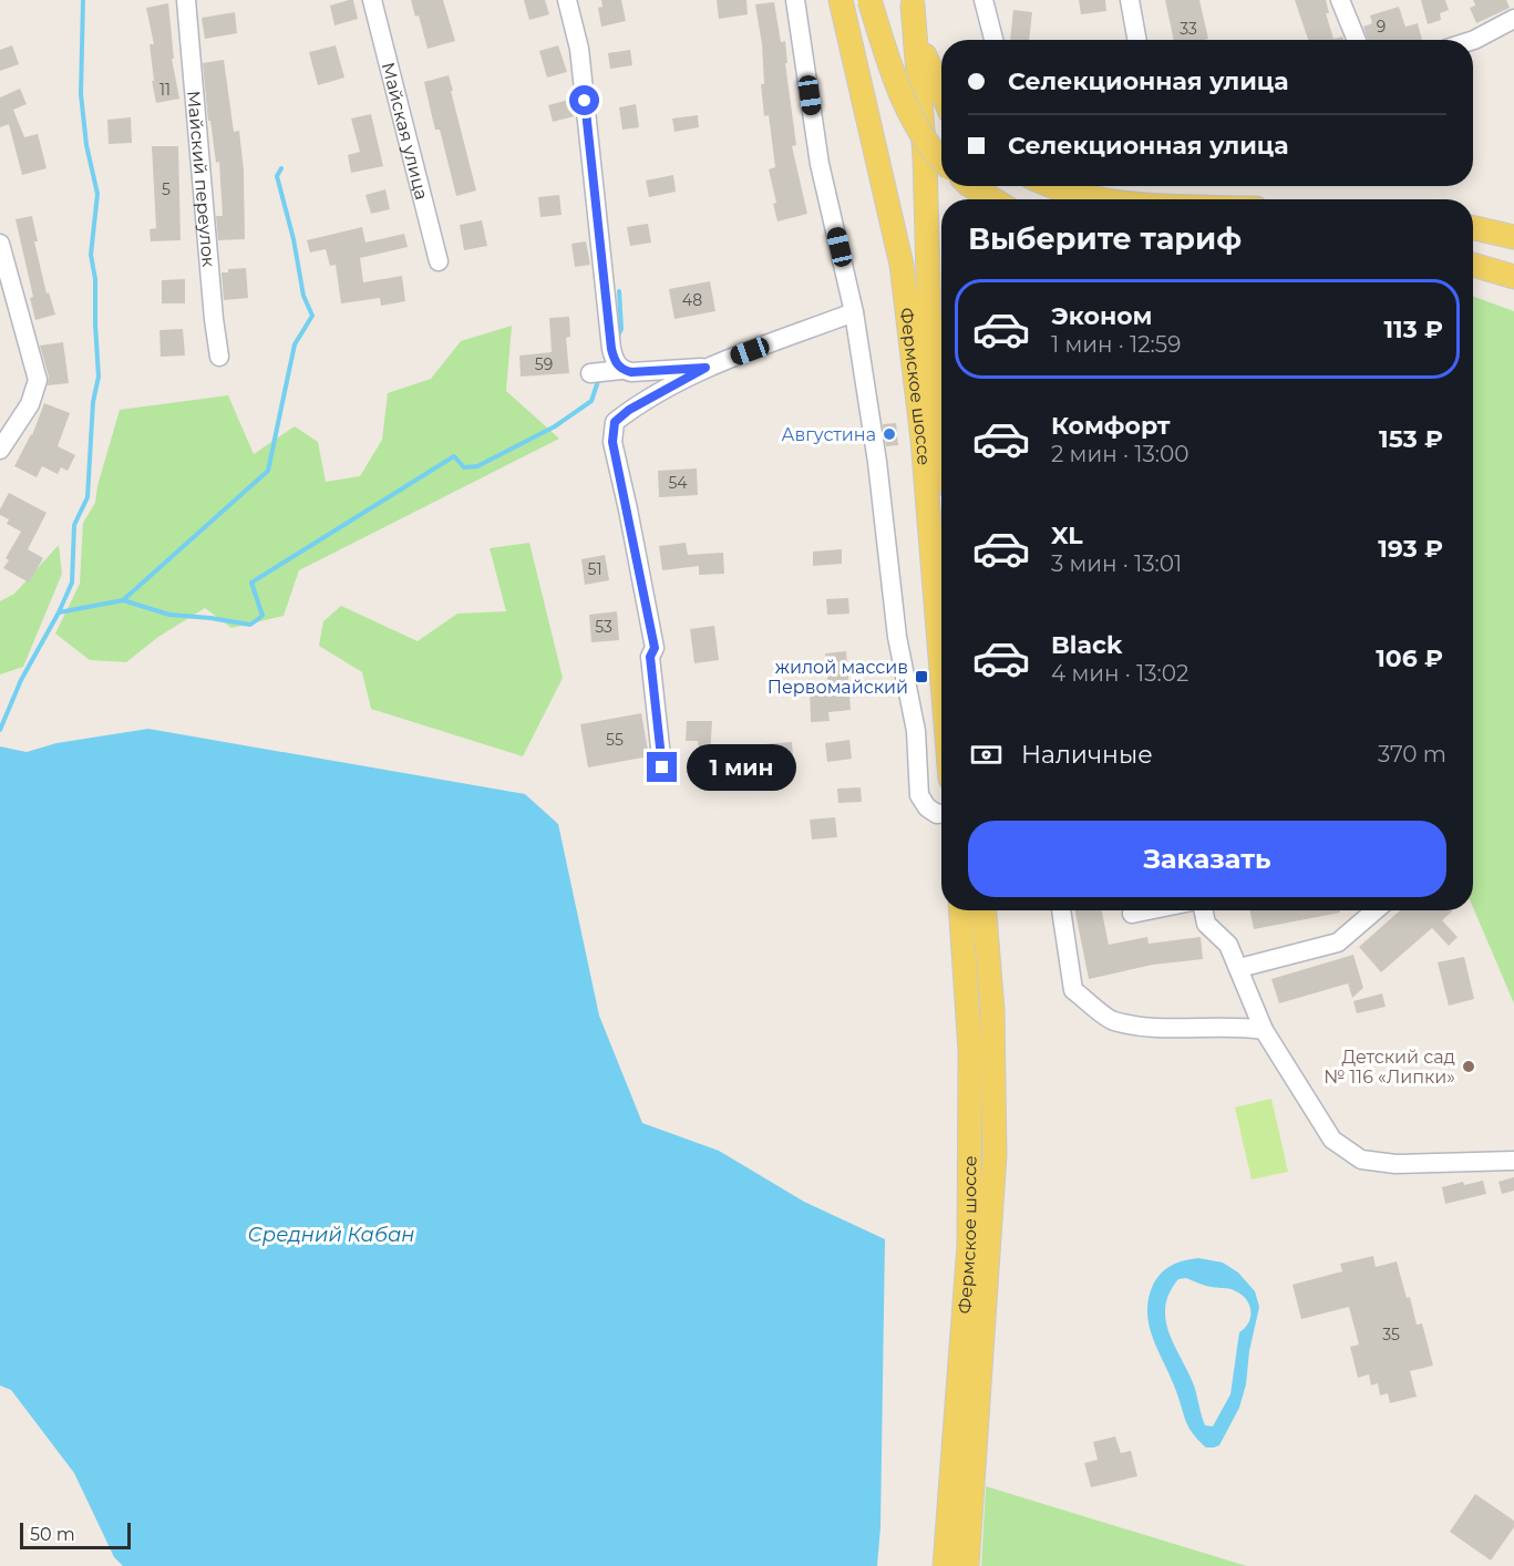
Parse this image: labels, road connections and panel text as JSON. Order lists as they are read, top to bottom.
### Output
{
  "streets": {
    "main road": ["Фермское шоссе"],
    "street": ["Майская улица", "Майский переулок"]
  },
  "water": ["Средний Кабан"],
  "places": {
    "other": ["Августина", "Детский сад № 116 «Липки»"],
    "transit": ["жилой массив Первомайский"]
  },
  "house_numbers": [
    "9",
    "33",
    "11",
    "5",
    "48",
    "59",
    "54",
    "51",
    "53",
    "55",
    "35"
  ],
  "scale_bar": "50 m",
  "page": {
    "banner": ["Селекционная улица", "Селекционная улица"],
    "heading": "Выберите тариф",
    "list": [
      {
        "name": "Эконом",
        "note": "1 мин · 12:59",
        "value": "113 ₽"
      },
      {
        "name": "Комфорт",
        "note": "2 мин · 13:00",
        "value": "153 ₽"
      },
      {
        "name": "XL",
        "note": "3 мин · 13:01",
        "value": "193 ₽"
      },
      {
        "name": "Black",
        "note": "4 мин · 13:02",
        "value": "106 ₽"
      }
    ],
    "pay": ["Наличные", "370 m"],
    "bubble": "1 мин",
    "buttons": "Заказать",
    "scale": "50 m"
  }
}
